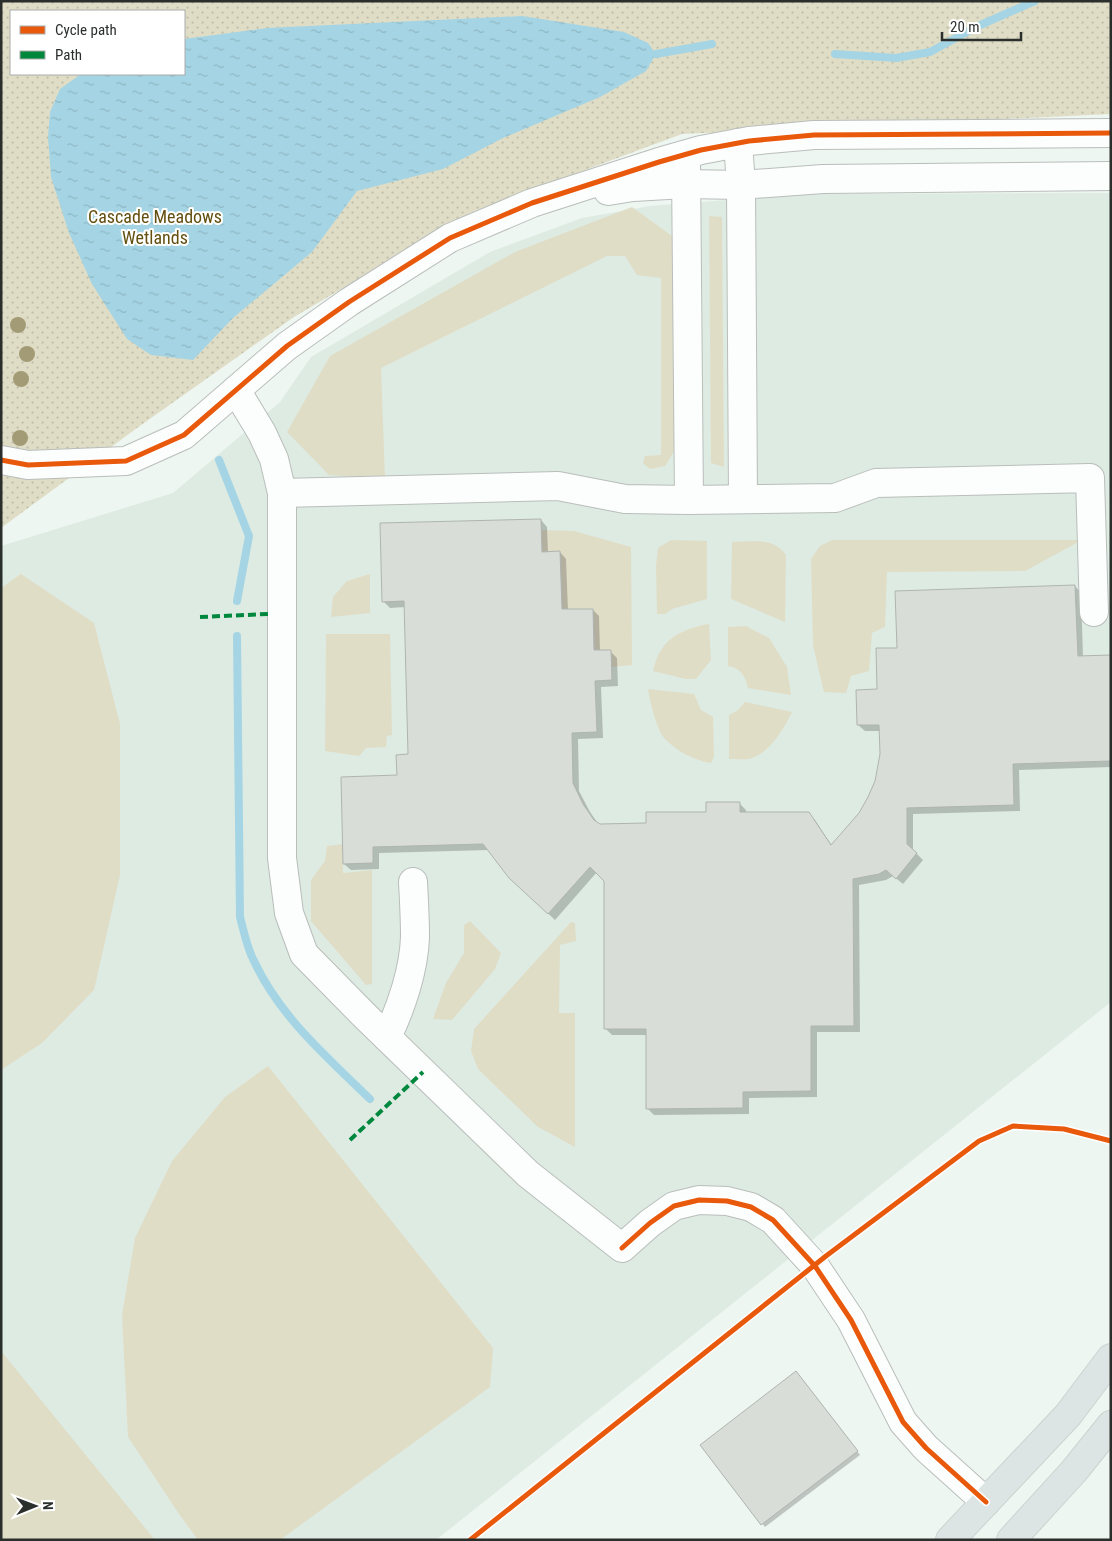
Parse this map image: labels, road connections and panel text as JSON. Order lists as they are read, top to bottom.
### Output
{
  "parks": ["Cascade Meadows Wetlands"],
  "legend": ["Cycle path", "Path"],
  "scale_bar": "20 m",
  "north": "right"
}
